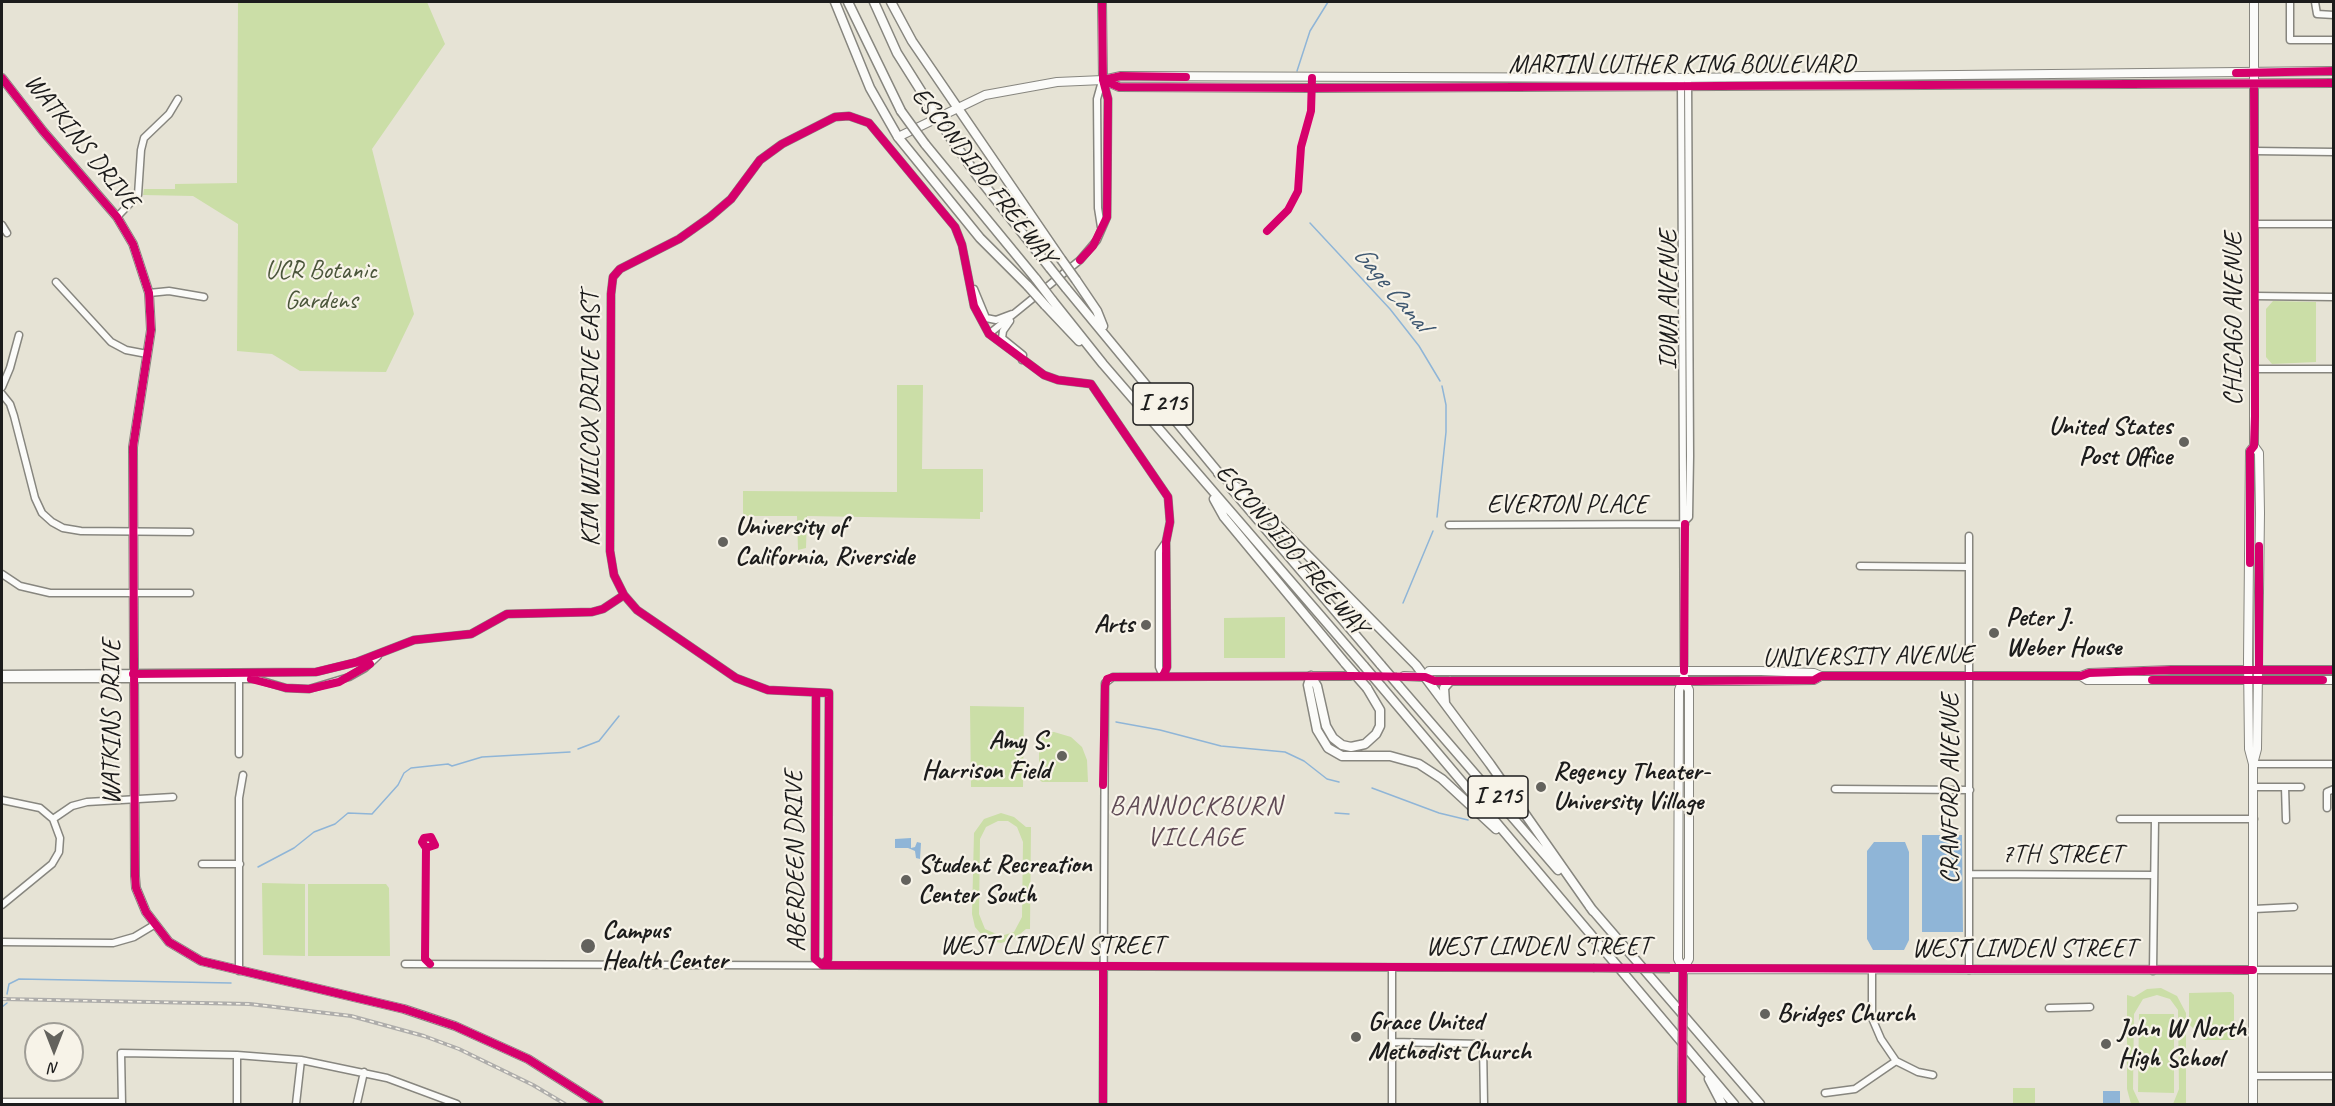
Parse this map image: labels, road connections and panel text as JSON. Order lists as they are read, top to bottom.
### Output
{
  "streets": {
    "highway": ["ESCONDIDO FREEWAY", "I 215"],
    "main road": [
      "MARTIN LUTHER KING BOULEVARD",
      "WATKINS DRIVE",
      "IOWA AVENUE",
      "CHICAGO AVENUE",
      "UNIVERSITY AVENUE",
      "WEST LINDEN STREET"
    ],
    "street": [
      "KIM WILCOX DRIVE EAST",
      "EVERTON PLACE",
      "CRANFORD AVENUE",
      "7TH STREET",
      "ABERDEEN DRIVE"
    ]
  },
  "crossings": [
    ["MARTIN LUTHER KING BOULEVARD", "IOWA AVENUE"],
    ["MARTIN LUTHER KING BOULEVARD", "CHICAGO AVENUE"],
    ["IOWA AVENUE", "EVERTON PLACE"],
    ["IOWA AVENUE", "UNIVERSITY AVENUE"],
    ["IOWA AVENUE", "WEST LINDEN STREET"],
    ["CHICAGO AVENUE", "UNIVERSITY AVENUE"],
    ["CHICAGO AVENUE", "7TH STREET"],
    ["CHICAGO AVENUE", "WEST LINDEN STREET"],
    ["UNIVERSITY AVENUE", "CRANFORD AVENUE"],
    ["CRANFORD AVENUE", "7TH STREET"],
    ["CRANFORD AVENUE", "WEST LINDEN STREET"],
    ["ABERDEEN DRIVE", "WEST LINDEN STREET"]
  ],
  "districts": ["BANNOCKBURN VILLAGE"],
  "water": ["Gage Canal"],
  "parks": ["UCR Botanic Gardens"],
  "places": [
    "United States Post Office",
    "University of California, Riverside",
    "Arts",
    "Peter J. Weber House",
    "Amy S. Harrison Field",
    "Regency Theater- University Village",
    "Student Recreation Center South",
    "Campus Health Center",
    "Bridges Church",
    "Grace United Methodist Church",
    "John W North High School"
  ],
  "north": "bottom"
}
